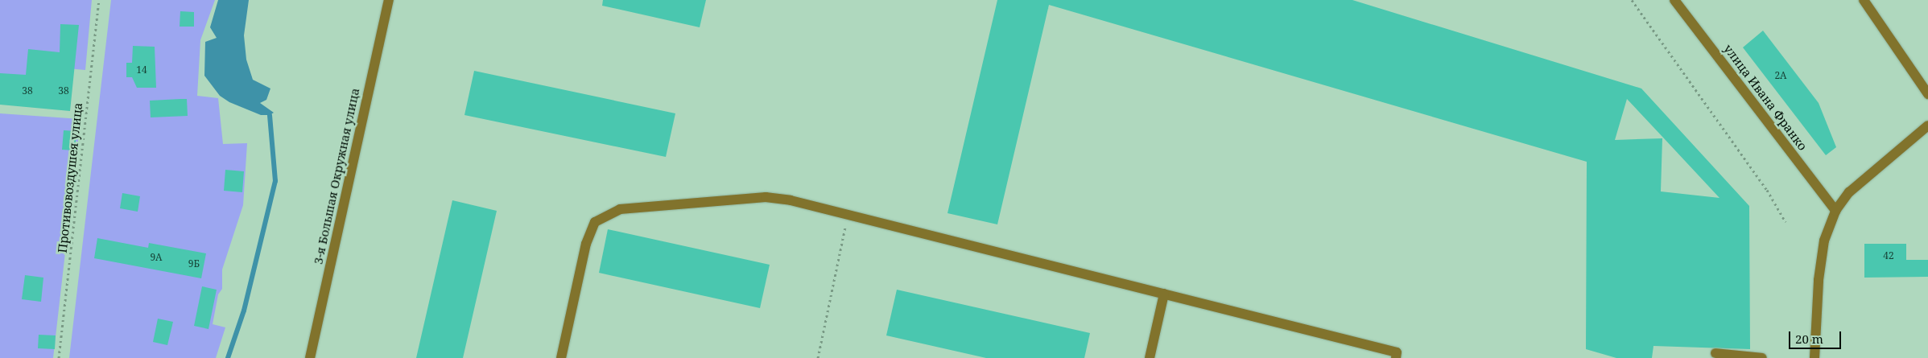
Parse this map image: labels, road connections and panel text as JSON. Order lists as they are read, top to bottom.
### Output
{
  "streets": {
    "street": ["улица Ивана Франко", "3-я Большая Окружная улица"],
    "path": ["Противовоздушея улица"]
  },
  "house_numbers": [
    "14",
    "2А",
    "38",
    "38",
    "42",
    "9А",
    "9Б"
  ],
  "scale_bar": "20 m"
}
